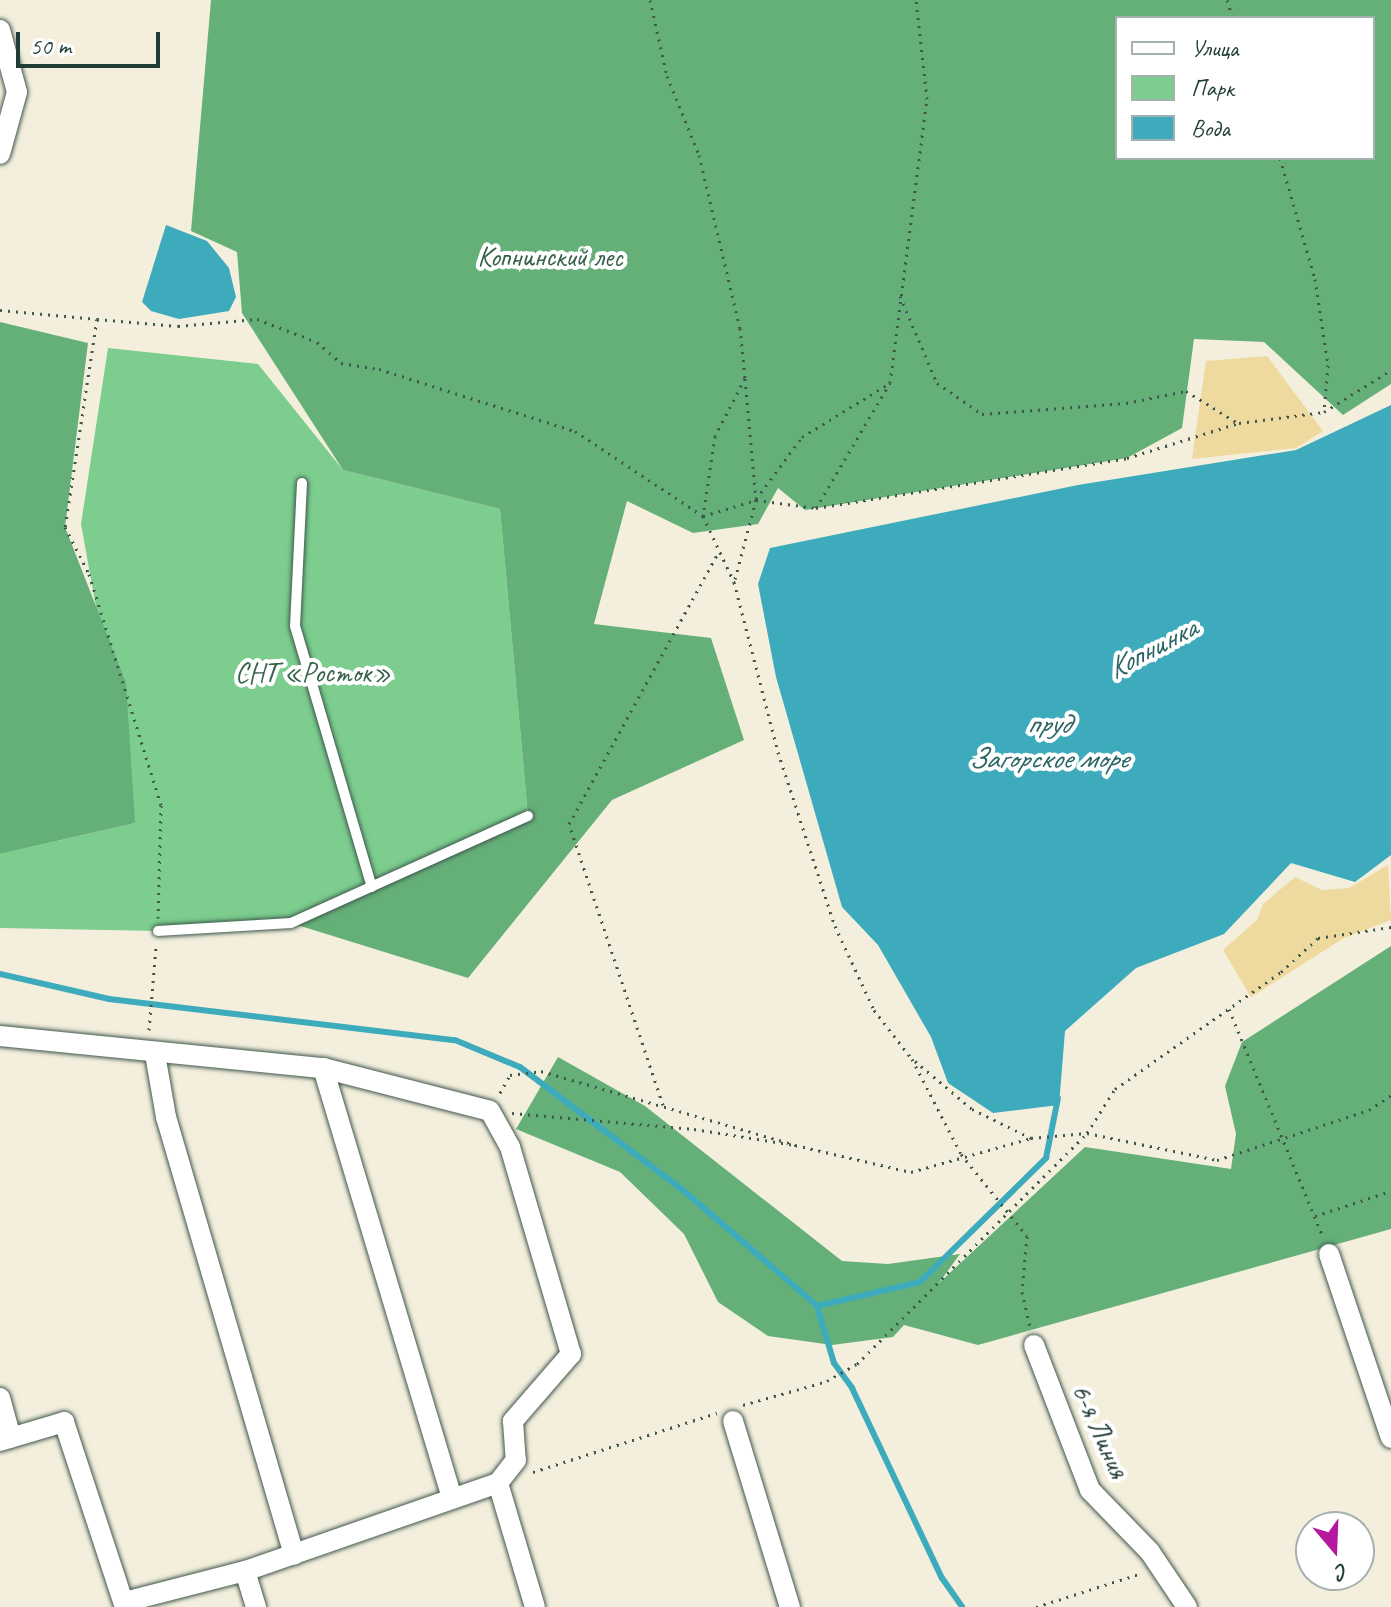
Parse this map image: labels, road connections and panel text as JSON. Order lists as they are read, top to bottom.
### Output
{
  "streets": {
    "street": ["6-я Линия"]
  },
  "water": ["Копнинка", "пруд Загорское море"],
  "parks": ["Копнинский лес", "СНТ «Росток»"],
  "legend": ["Улица", "Парк", "Вода"],
  "scale_bar": "50 m",
  "north": "bottom"
}
